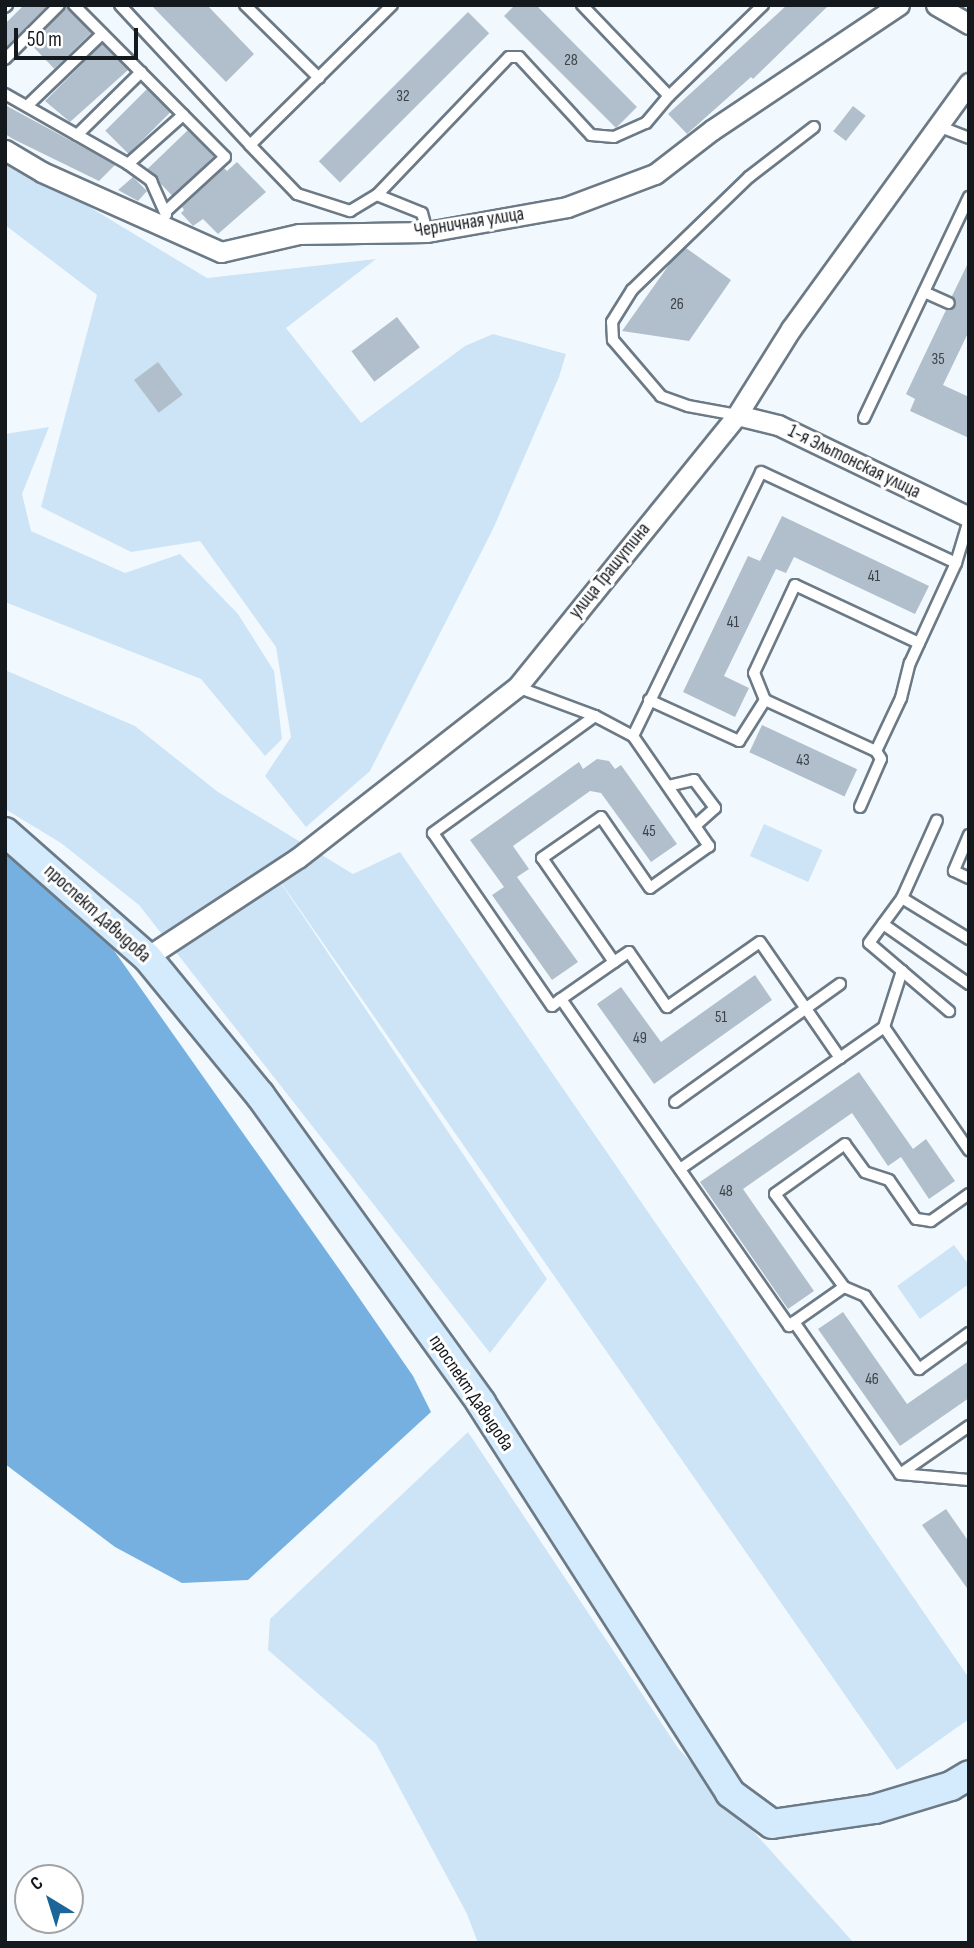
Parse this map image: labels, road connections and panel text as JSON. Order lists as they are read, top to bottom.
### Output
{
  "streets": {
    "street": [
      "Черничная улица",
      "1-я Эльтонская улица",
      "улица Трашутина",
      "проспект Давыдова"
    ]
  },
  "crossings": [
    ["1-я Эльтонская улица", "улица Трашутина"],
    ["улица Трашутина", "проспект Давыдова"]
  ],
  "house_numbers": [
    "28",
    "32",
    "26",
    "35",
    "41",
    "41",
    "43",
    "45",
    "51",
    "49",
    "48",
    "46"
  ],
  "scale_bar": "50 m",
  "north": "top left"
}
